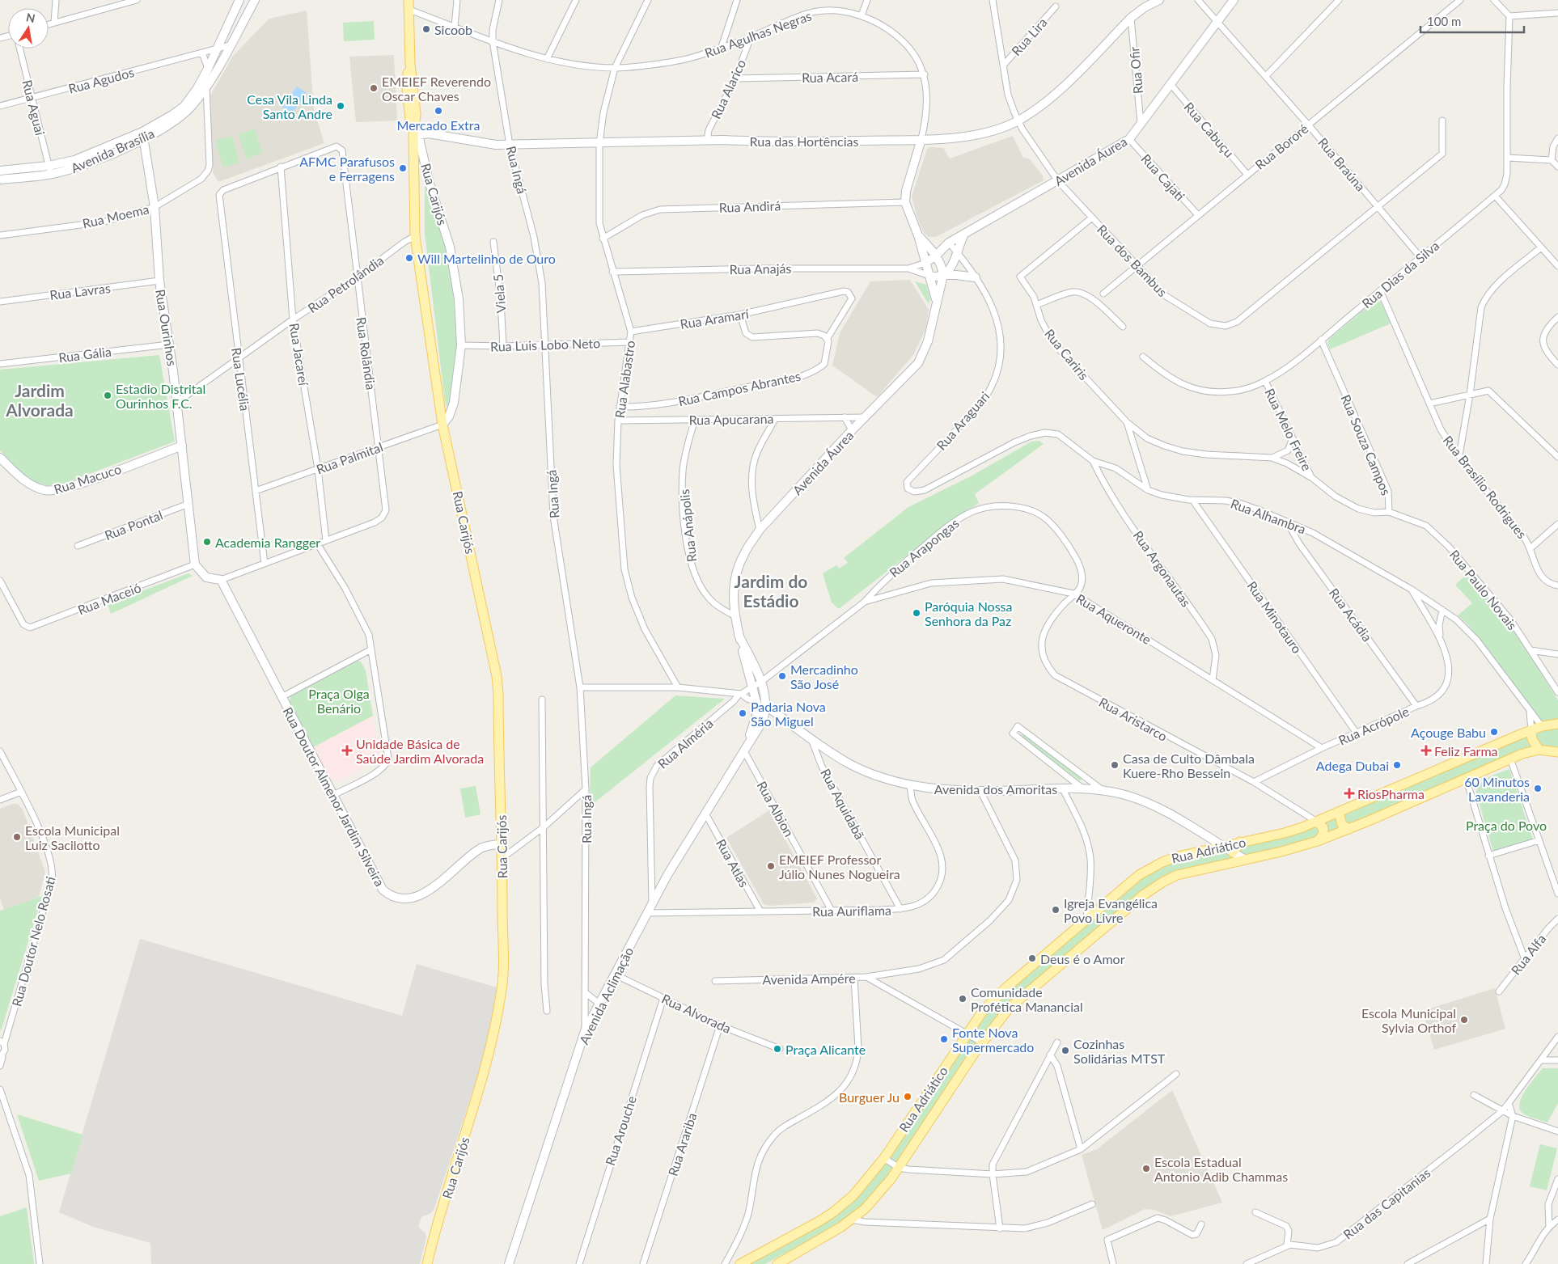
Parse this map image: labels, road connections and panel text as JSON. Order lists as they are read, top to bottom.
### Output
{
  "streets": {
    "main road": ["Rua Carijós", "Rua Adriático"],
    "street": [
      "Rua Agulhas Negras",
      "Rua Lira",
      "Rua Ofir",
      "Rua Acará",
      "Rua Agudos",
      "Rua Alarico",
      "Rua Aguai",
      "Rua Cabuçu",
      "Rua das Hortências",
      "Rua Bororé",
      "Avenida Brasília",
      "Avenida Áurea",
      "Rua Braúna",
      "Rua Ingá",
      "Rua Cajati",
      "Rua Andirá",
      "Rua Moema",
      "Rua dos Bambus",
      "Rua Anajás",
      "Rua Dias da Silva",
      "Rua Petrolândia",
      "Rua Lavras",
      "Viela 5",
      "Rua Aramarí",
      "Rua Ourinhos",
      "Rua Luis Lobo Neto",
      "Rua Rolândia",
      "Rua Gália",
      "Rua Jacareí",
      "Rua Cariris",
      "Rua Lucélia",
      "Rua Alabastro",
      "Rua Campos Abrantes",
      "Rua Apucarana",
      "Rua Araguari",
      "Rua Melo Freire",
      "Rua Souza Campos",
      "Rua Palmital",
      "Rua Macuco",
      "Rua Brasílio Rodrigues",
      "Rua Alhambra",
      "Rua Pontal",
      "Rua Anápolis",
      "Rua Arapongas",
      "Rua Argonautas",
      "Rua Paulo Novais",
      "Rua Maceió",
      "Rua Acádia",
      "Rua Minotauro",
      "Rua Aqueronte",
      "Rua Aristarco",
      "Rua Acrópole",
      "Rua Alméria",
      "Avenida dos Amoritas",
      "Rua Doutor Almenor Jardim Silveira",
      "Rua Aquidabã",
      "Rua Albion",
      "Rua Atlas",
      "Rua Auriflama",
      "Rua Doutor Nelo Rosati",
      "Rua Alfa",
      "Avenida Ampére",
      "Avenida Aclimação",
      "Rua Alvorada",
      "Rua Arouche",
      "Rua Arariba",
      "Rua das Capitanias"
    ]
  },
  "crossings": [
    ["Rua Agulhas Negras", "Rua Acará"],
    ["Rua Agulhas Negras", "Rua Alarico"],
    ["Rua Agulhas Negras", "Rua das Hortências"],
    ["Rua Agulhas Negras", "Rua Ingá"],
    ["Rua Agulhas Negras", "Rua Carijós"],
    ["Rua Agulhas Negras", "Rua Andirá"],
    ["Rua Agulhas Negras", "Rua Alabastro"],
    ["Rua Lira", "Rua dos Bambus"],
    ["Rua Ofir", "Rua das Hortências"],
    ["Rua Ofir", "Avenida Áurea"],
    ["Rua Acará", "Rua Alarico"],
    ["Rua Agudos", "Rua Aguai"],
    ["Rua Agudos", "Avenida Brasília"],
    ["Rua Alarico", "Rua das Hortências"],
    ["Rua Aguai", "Avenida Brasília"],
    ["Rua Cabuçu", "Rua Bororé"],
    ["Rua Cabuçu", "Avenida Áurea"],
    ["Rua das Hortências", "Rua Ingá"],
    ["Rua das Hortências", "Rua Carijós"],
    ["Rua das Hortências", "Rua dos Bambus"],
    ["Rua das Hortências", "Rua Alabastro"],
    ["Rua Bororé", "Rua Braúna"],
    ["Rua Bororé", "Rua Cajati"],
    ["Rua Bororé", "Rua dos Bambus"],
    ["Avenida Brasília", "Rua Moema"],
    ["Avenida Brasília", "Rua Ourinhos"],
    ["Avenida Áurea", "Rua Braúna"],
    ["Avenida Áurea", "Rua Cajati"],
    ["Avenida Áurea", "Rua dos Bambus"],
    ["Avenida Áurea", "Rua Anajás"],
    ["Avenida Áurea", "Rua Apucarana"],
    ["Avenida Áurea", "Rua Araguari"],
    ["Avenida Áurea", "Rua Anápolis"],
    ["Avenida Áurea", "Rua Aqueronte"],
    ["Avenida Áurea", "Avenida dos Amoritas"],
    ["Avenida Áurea", "Avenida Aclimação"],
    ["Rua Braúna", "Rua dos Bambus"],
    ["Rua Braúna", "Rua Dias da Silva"],
    ["Rua Ingá", "Rua Luis Lobo Neto"],
    ["Rua Ingá", "Avenida dos Amoritas"],
    ["Rua Ingá", "Avenida Aclimação"],
    ["Rua Carijós", "Rua Petrolândia"],
    ["Rua Carijós", "Rua Luis Lobo Neto"],
    ["Rua Carijós", "Rua Palmital"],
    ["Rua Carijós", "Rua Doutor Almenor Jardim Silveira"],
    ["Rua Andirá", "Rua Alabastro"],
    ["Rua Moema", "Rua Ourinhos"],
    ["Rua dos Bambus", "Rua Cariris"],
    ["Rua Anajás", "Rua Alabastro"],
    ["Rua Dias da Silva", "Rua Melo Freire"],
    ["Rua Dias da Silva", "Rua Souza Campos"],
    ["Rua Dias da Silva", "Rua Brasílio Rodrigues"],
    ["Rua Petrolândia", "Rua Ourinhos"],
    ["Rua Petrolândia", "Rua Rolândia"],
    ["Rua Petrolândia", "Rua Jacareí"],
    ["Rua Petrolândia", "Rua Lucélia"],
    ["Rua Lavras", "Rua Ourinhos"],
    ["Viela 5", "Rua Luis Lobo Neto"],
    ["Rua Aramarí", "Rua Alabastro"],
    ["Rua Aramarí", "Rua Campos Abrantes"],
    ["Rua Ourinhos", "Rua Gália"],
    ["Rua Ourinhos", "Rua Macuco"],
    ["Rua Ourinhos", "Rua Pontal"],
    ["Rua Ourinhos", "Rua Maceió"],
    ["Rua Luis Lobo Neto", "Rua Alabastro"],
    ["Rua Rolândia", "Rua Jacareí"],
    ["Rua Rolândia", "Rua Lucélia"],
    ["Rua Rolândia", "Rua Palmital"],
    ["Rua Rolândia", "Rua Doutor Almenor Jardim Silveira"],
    ["Rua Jacareí", "Rua Palmital"],
    ["Rua Cariris", "Rua Souza Campos"],
    ["Rua Cariris", "Rua Alhambra"],
    ["Rua Lucélia", "Rua Palmital"],
    ["Rua Alabastro", "Rua Campos Abrantes"],
    ["Rua Alabastro", "Rua Apucarana"],
    ["Rua Alabastro", "Avenida dos Amoritas"],
    ["Rua Apucarana", "Rua Anápolis"],
    ["Rua Araguari", "Rua Alhambra"],
    ["Rua Melo Freire", "Rua Souza Campos"],
    ["Rua Souza Campos", "Rua Paulo Novais"],
    ["Rua Alhambra", "Rua Argonautas"],
    ["Rua Alhambra", "Rua Acádia"],
    ["Rua Alhambra", "Rua Minotauro"],
    ["Rua Alhambra", "Rua Acrópole"],
    ["Rua Alhambra", "Rua Adriático"],
    ["Rua Arapongas", "Rua Aqueronte"],
    ["Rua Arapongas", "Rua Aristarco"],
    ["Rua Argonautas", "Rua Aqueronte"],
    ["Rua Acádia", "Rua Acrópole"],
    ["Rua Minotauro", "Rua Acrópole"],
    ["Rua Aqueronte", "Rua Aristarco"],
    ["Rua Aqueronte", "Rua Acrópole"],
    ["Rua Aristarco", "Rua Acrópole"],
    ["Rua Aristarco", "Rua Adriático"],
    ["Rua Alméria", "Avenida dos Amoritas"],
    ["Rua Alméria", "Avenida Aclimação"],
    ["Avenida dos Amoritas", "Rua Aquidabã"],
    ["Avenida dos Amoritas", "Rua Adriático"],
    ["Avenida dos Amoritas", "Rua Auriflama"],
    ["Avenida dos Amoritas", "Avenida Aclimação"],
    ["Rua Aquidabã", "Rua Auriflama"],
    ["Rua Albion", "Rua Auriflama"],
    ["Rua Albion", "Avenida Aclimação"],
    ["Rua Adriático", "Avenida Ampére"],
    ["Rua Atlas", "Rua Auriflama"],
    ["Rua Atlas", "Avenida Aclimação"],
    ["Rua Auriflama", "Avenida Aclimação"],
    ["Avenida Aclimação", "Rua Alvorada"],
    ["Rua Alvorada", "Rua Arouche"],
    ["Rua Alvorada", "Rua Arariba"]
  ],
  "districts": ["Jardim Alvorada", "Jardim do Estádio"],
  "parks": ["Praça Olga Benário", "Praça do Povo"],
  "places": {
    "other": [
      "Sicoob",
      "EMEIEF Reverendo Oscar Chaves",
      "Cesa Vila Linda Santo Andre",
      "Mercado Extra",
      "AFMC Parafusos e Ferragens",
      "Will Martelinho de Ouro",
      "Estadio Distrital Ourinhos F.C.",
      "Academia Rangger",
      "Paróquia Nossa Senhora da Paz",
      "Mercadinho São José",
      "Padaria Nova São Miguel",
      "Açouge Babu",
      "Casa de Culto Dâmbala Kuere-Rho Bessein",
      "Adega Dubai",
      "60 Minutos Lavanderia",
      "Escola Municipal Luiz Sacilotto",
      "EMEIEF Professor Júlio Nunes Nogueira",
      "Igreja Evangélica Povo Livre",
      "Deus é o Amor",
      "Comunidade Profética Manancial",
      "Escola Municipal Sylvia Orthof",
      "Fonte Nova Supermercado",
      "Praça Alicante",
      "Cozinhas Solidárias MTST",
      "Burguer Ju",
      "Escola Estadual Antonio Adib Chammas"
    ],
    "health": ["Unidade Básica de Saúde Jardim Alvorada", "Feliz Farma", "RiosPharma"]
  },
  "scale_bar": "100 m",
  "north": "top"
}
